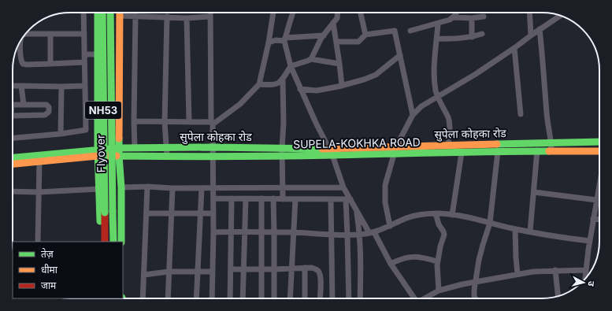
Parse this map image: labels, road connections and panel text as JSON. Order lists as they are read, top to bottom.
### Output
{
  "streets": {
    "main road": [
      "NH53",
      "सुपेला कोहका रोड",
      "SUPELA-KOKHKA ROAD",
      "Flyover"
    ]
  },
  "crossings": [
    ["सुपेला कोहका रोड", "SUPELA-KOKHKA ROAD"]
  ],
  "legend": ["तेज़", "धीमा", "जाम"],
  "north": "right"
}
